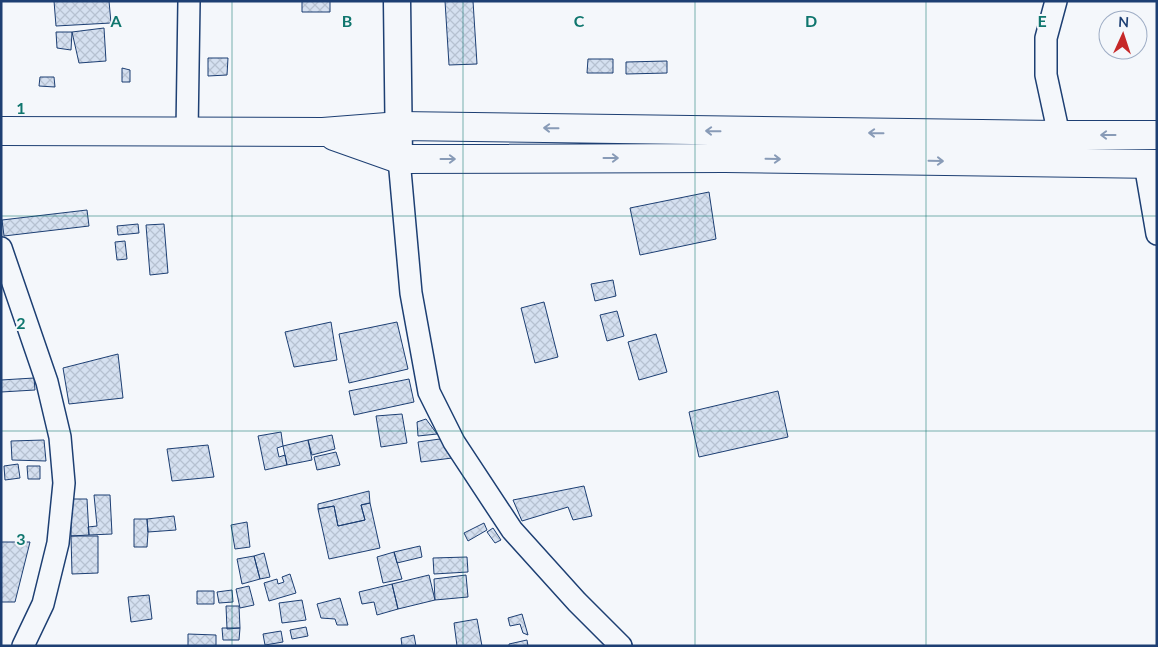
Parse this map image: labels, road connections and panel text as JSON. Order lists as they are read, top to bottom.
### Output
{
  "north": "top",
  "grid": {
    "columns": [
      "A",
      "B",
      "C",
      "D",
      "E"
    ],
    "rows": ["1", "2", "3"]
  }
}
